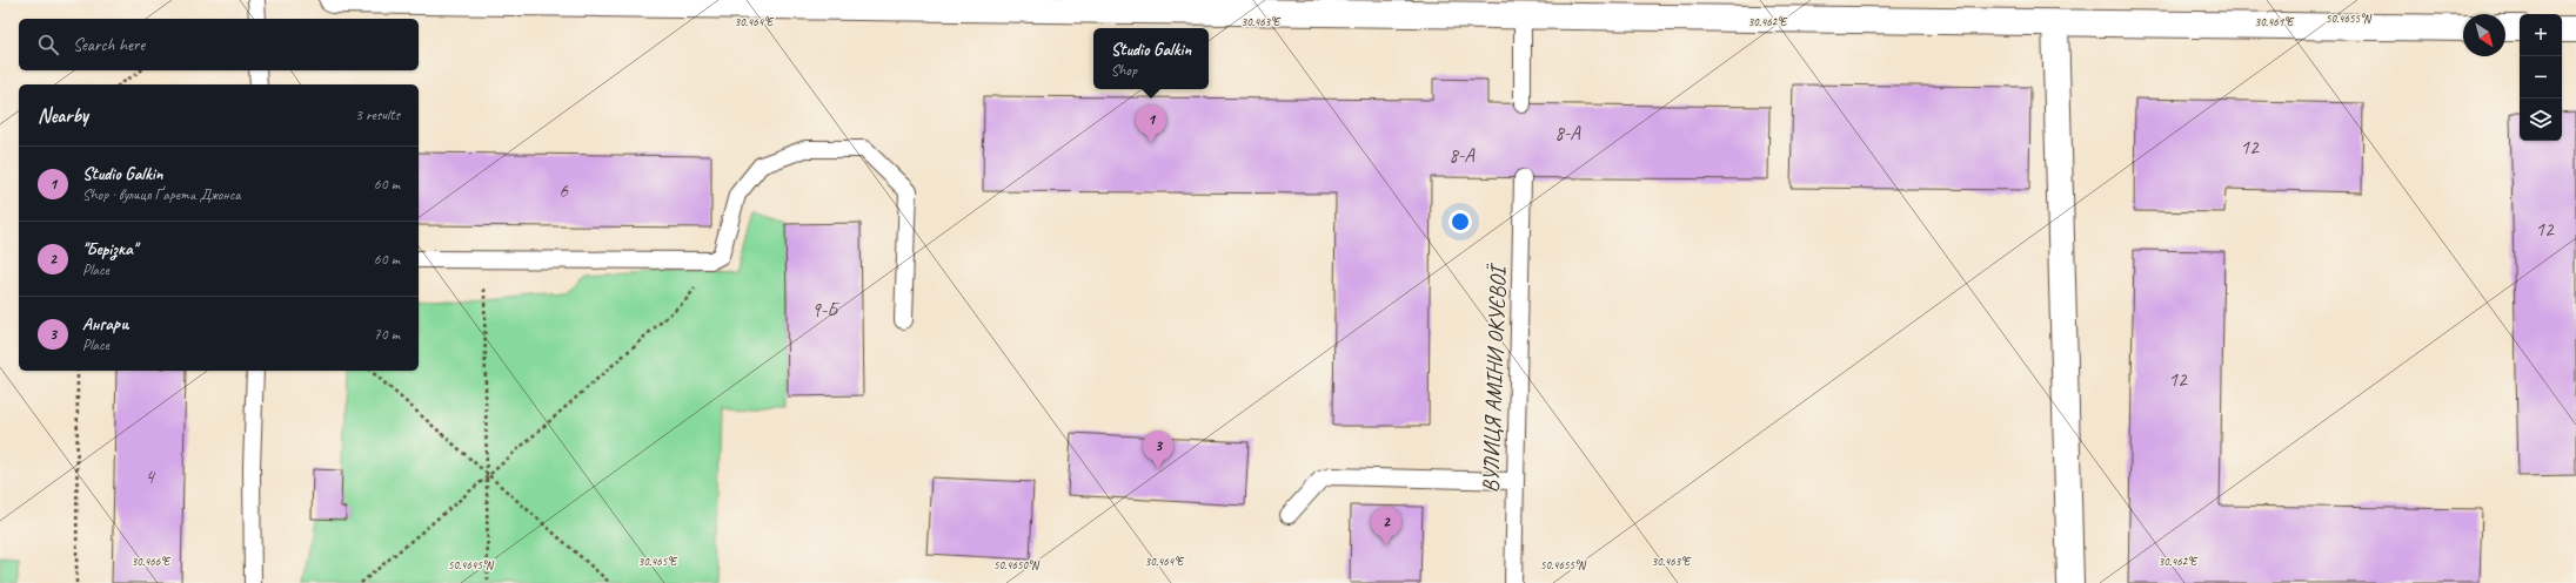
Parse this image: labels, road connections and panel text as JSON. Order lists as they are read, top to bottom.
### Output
{
  "streets": {
    "lane": ["ВУЛИЦЯ АМІНИ ОКУЄВОЇ"]
  },
  "house_numbers": [
    "8-А",
    "12",
    "8-А",
    "6",
    "12",
    "9-Б",
    "12",
    "4"
  ],
  "north": "bottom right",
  "page": {
    "map_buttons": ["+", "−"],
    "search": "Search here",
    "popup": ["Studio Galkin", "Shop"],
    "heading": ["Nearby", "3 results"],
    "pins": ["1", "3", "2"],
    "list": [
      {
        "mark": "1",
        "name": "Studio Galkin",
        "note": "Shop · вулиця Ґарета Джонса",
        "value": "60 m"
      },
      {
        "mark": "2",
        "name": "\"Берізка\"",
        "note": "Place",
        "value": "60 m"
      },
      {
        "mark": "3",
        "name": "Ангари",
        "note": "Place",
        "value": "70 m"
      }
    ]
  },
  "coordinates": [
    "50.4655°N",
    "30.464°E",
    "30.463°E",
    "30.462°E",
    "30.461°E",
    "30.466°E",
    "30.465°E",
    "50.4645°N",
    "50.4650°N"
  ]
}
